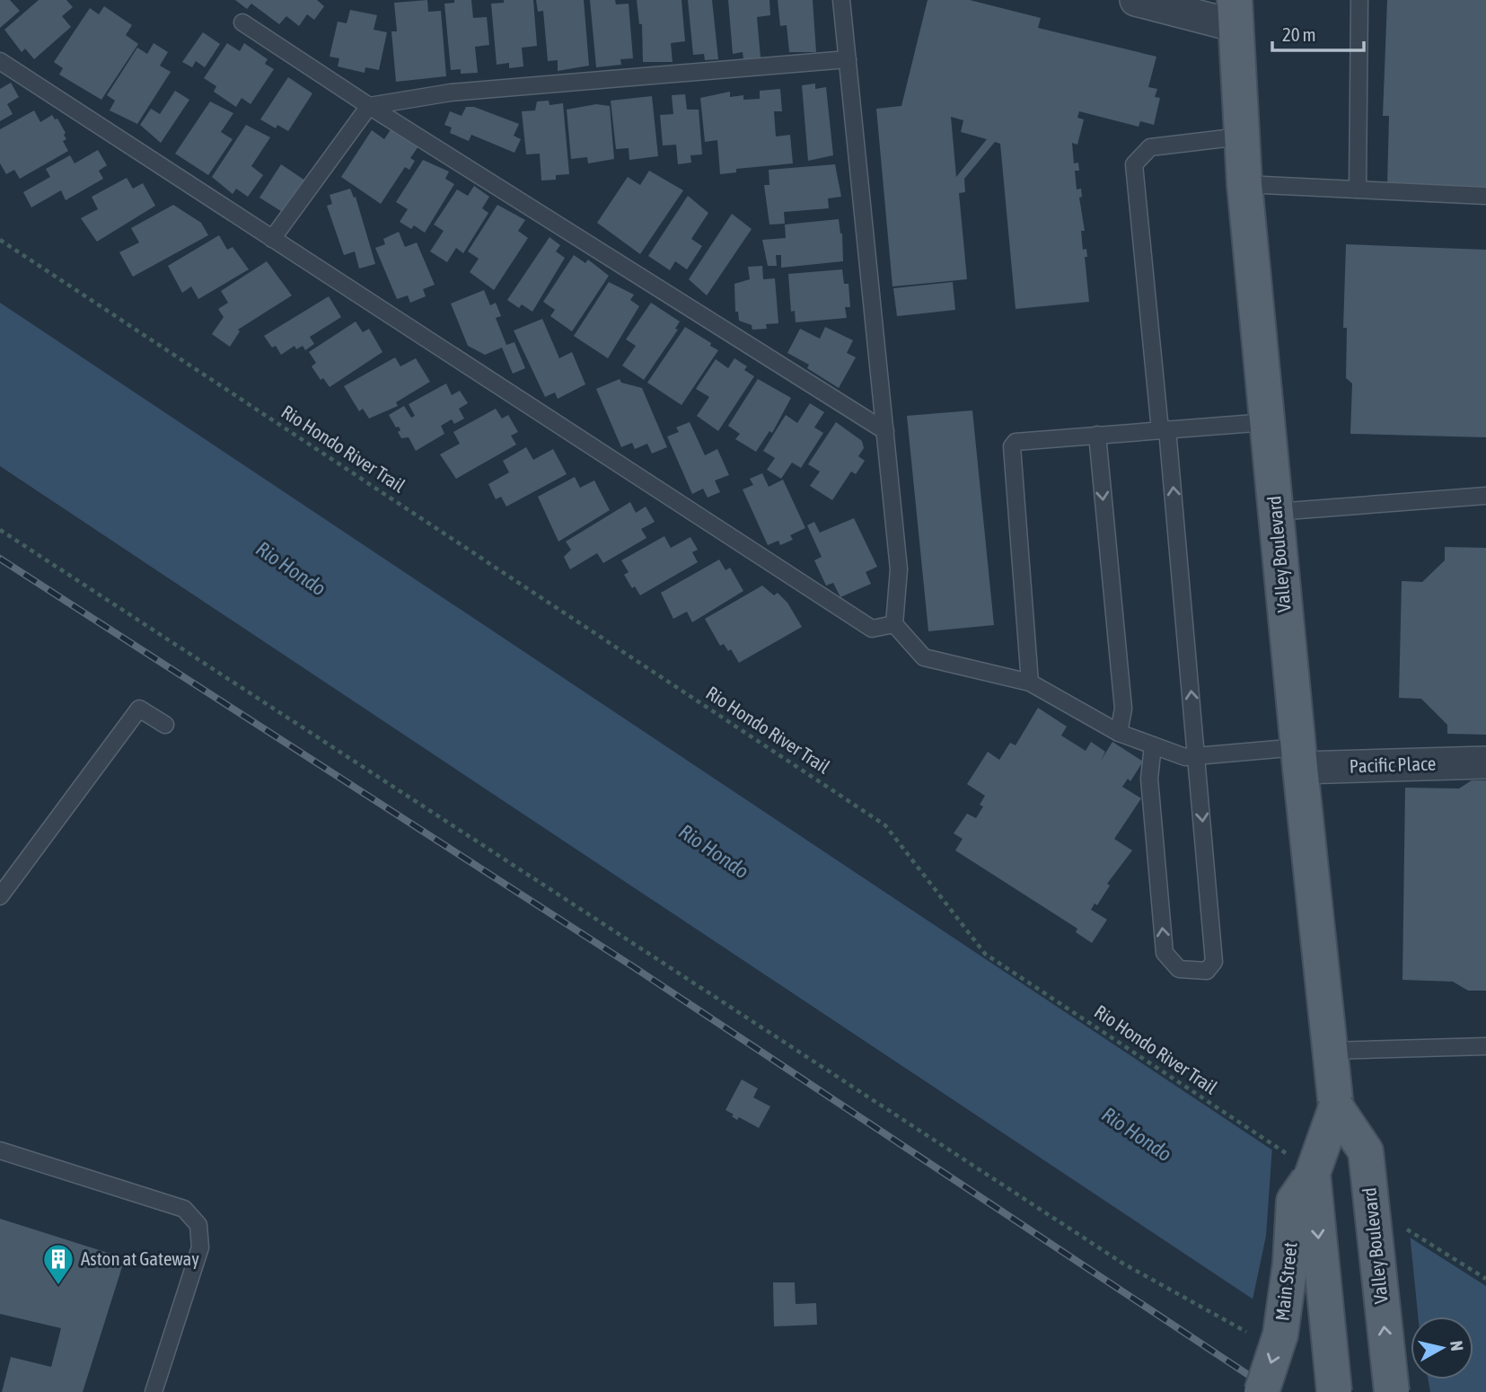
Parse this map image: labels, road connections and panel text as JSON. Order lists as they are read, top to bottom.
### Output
{
  "streets": {
    "main road": ["Valley Boulevard", "Main Street"],
    "street": ["Pacific Place"],
    "path": ["Rio Hondo River Trail"]
  },
  "crossings": [
    ["Rio Hondo River Trail", "Valley Boulevard"],
    ["Rio Hondo River Trail", "Main Street"],
    ["Valley Boulevard", "Pacific Place"],
    ["Valley Boulevard", "Main Street"]
  ],
  "one_way": ["Main Street"],
  "water": ["Rio Hondo"],
  "places": {
    "building": ["Aston at Gateway"]
  },
  "scale_bar": "20 m",
  "north": "right"
}
